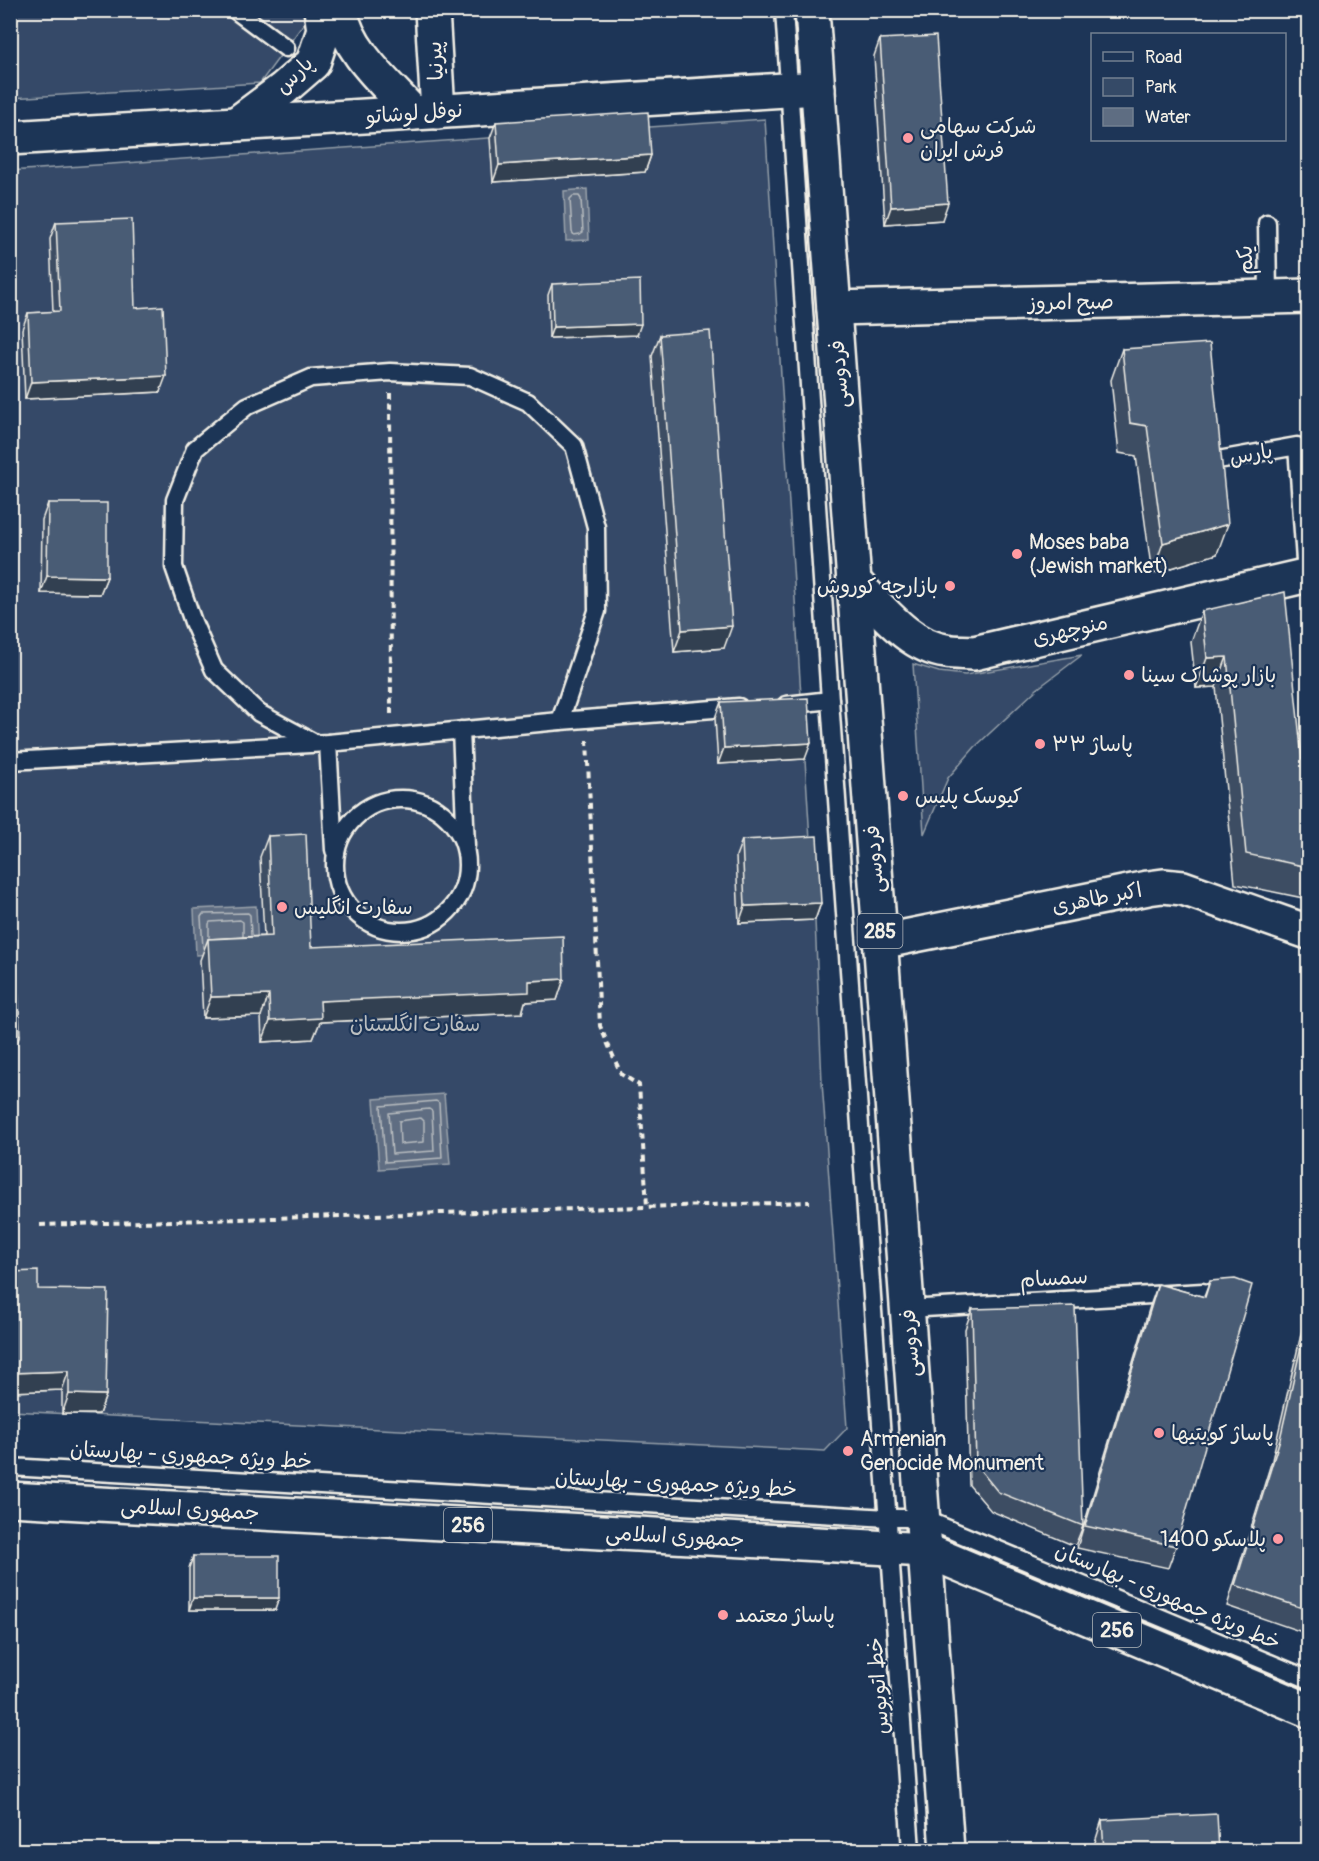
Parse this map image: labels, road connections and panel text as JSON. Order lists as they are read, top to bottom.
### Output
{
  "streets": {
    "main road": [
      "پیرنیا",
      "پارس",
      "نوفل لوشاتو",
      "صبح امروز",
      "فردوسی",
      "منوچهری",
      "اکبر طاهری",
      "285",
      "جمهوری اسلامی",
      "256"
    ],
    "lane": [
      "یکم",
      "سمسام",
      "خط ویژه جمهوری - بهارستان",
      "خط اتوبوس"
    ]
  },
  "crossings": [
    ["پیرنیا", "پارس"],
    ["پیرنیا", "نوفل لوشاتو"],
    ["پارس", "نوفل لوشاتو"],
    ["پارس", "منوچهری"],
    ["نوفل لوشاتو", "فردوسی"],
    ["یکم", "صبح امروز"],
    ["صبح امروز", "فردوسی"],
    ["فردوسی", "منوچهری"],
    ["فردوسی", "اکبر طاهری"],
    ["فردوسی", "سمسام"],
    ["فردوسی", "خط ویژه جمهوری - بهارستان"],
    ["فردوسی", "جمهوری اسلامی"],
    ["فردوسی", "خط اتوبوس"],
    ["خط ویژه جمهوری - بهارستان", "جمهوری اسلامی"],
    ["خط ویژه جمهوری - بهارستان", "خط اتوبوس"],
    ["جمهوری اسلامی", "خط اتوبوس"]
  ],
  "parks": ["سفارت انگلستان"],
  "places": [
    "شرکت سهامی فرش ایران",
    "Moses baba (Jewish market)",
    "بازارچه کوروش",
    "بازار پوشاک سینا",
    "پاساژ ۳۳",
    "کیوسک پلیس",
    "سفارت انگلیس",
    "پاساژ کویتیها",
    "Armenian Genocide Monument",
    "پلاسکو 1400",
    "پاساژ معتمد"
  ],
  "legend": ["Road", "Park", "Water"]
}
